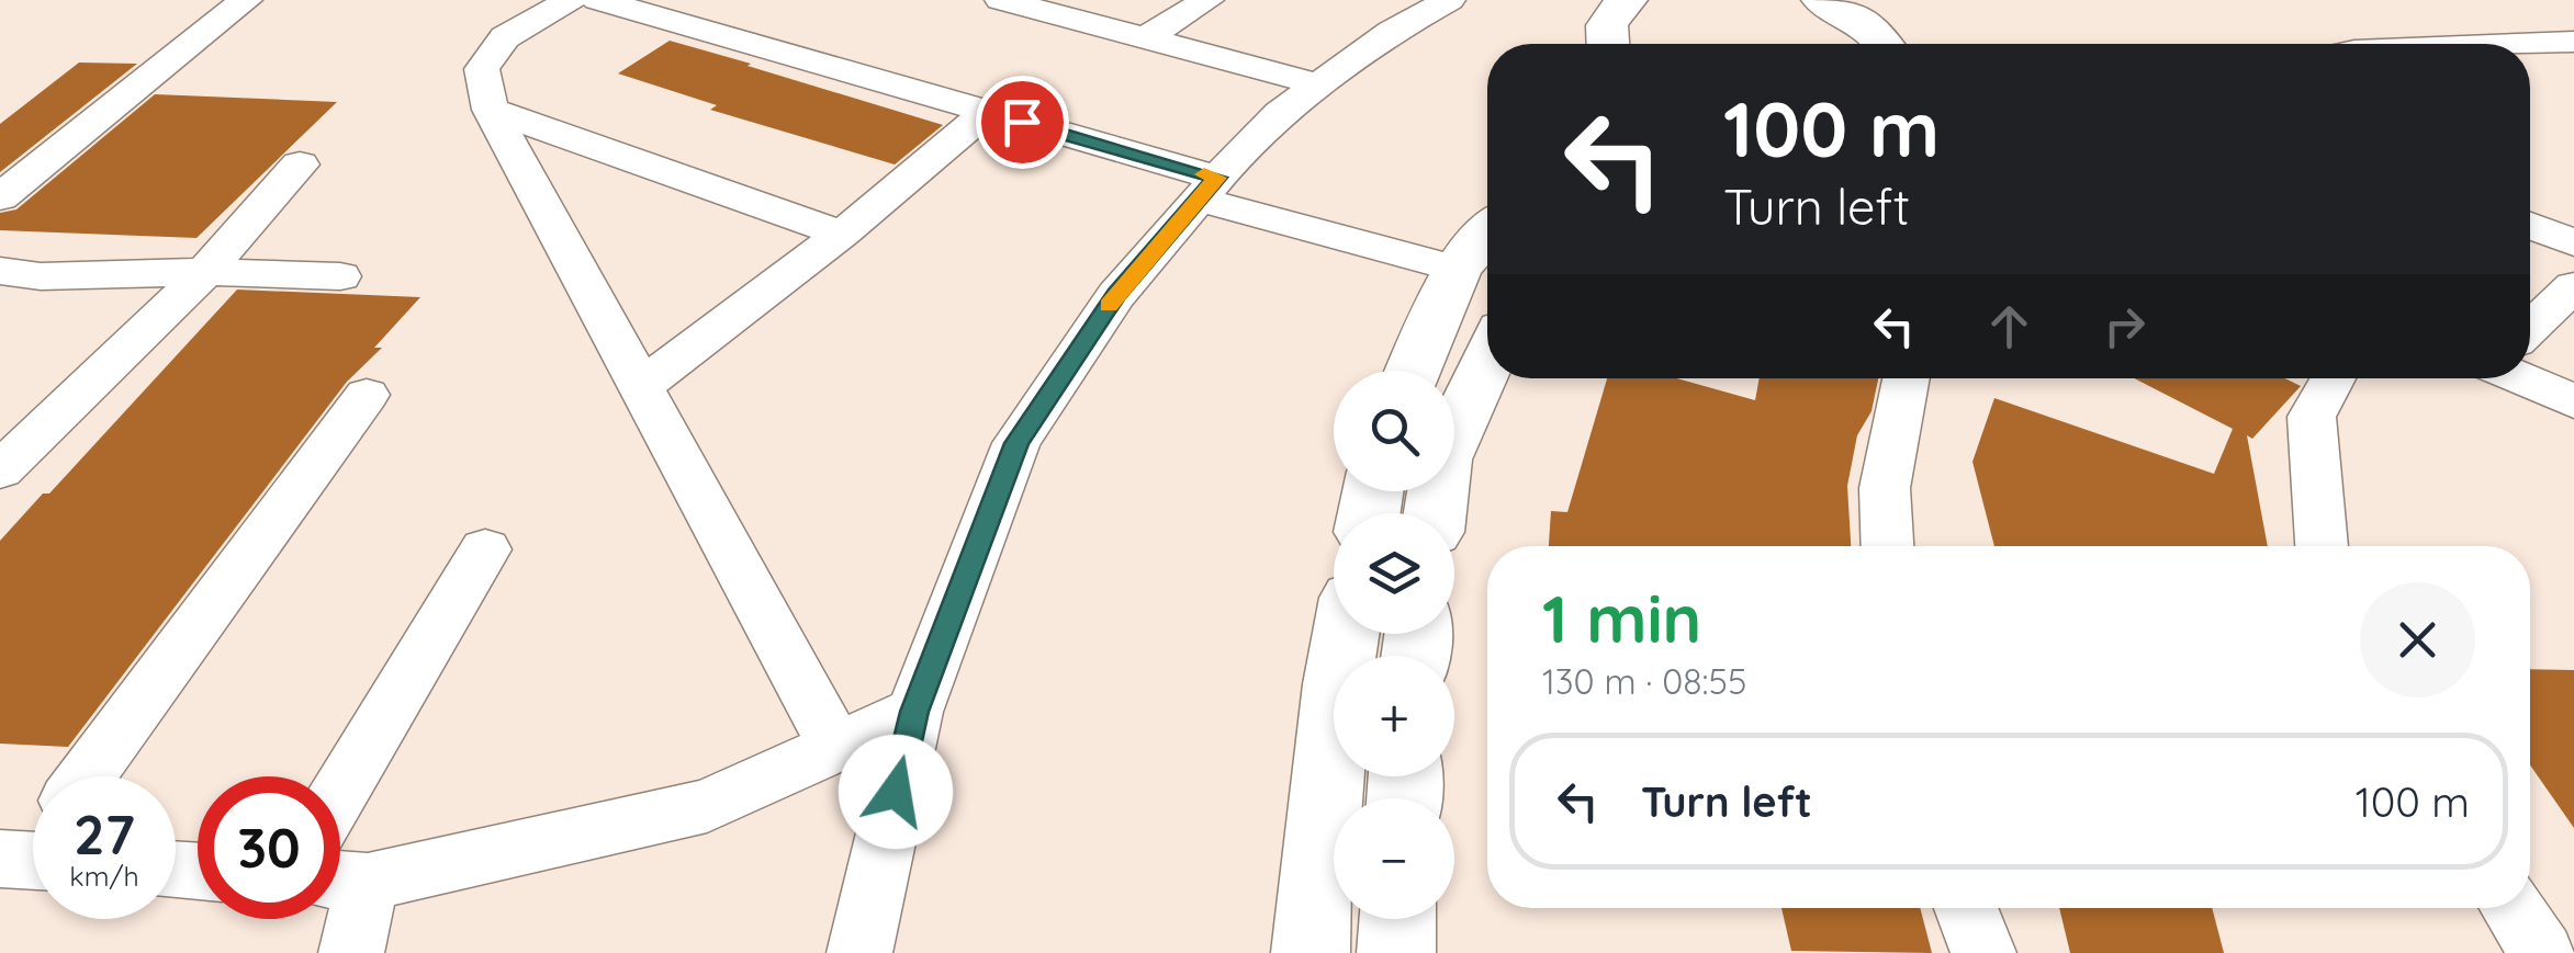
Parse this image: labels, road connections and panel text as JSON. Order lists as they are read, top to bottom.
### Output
{
  "page": {
    "turn": ["100 m", "Turn left"],
    "map_buttons": ["+", "−"],
    "heading": ["1 min", "130 m · 08:55"],
    "list": [
      {
        "name": "Turn left",
        "value": "100 m"
      }
    ],
    "speed": "27 km/h",
    "limit": "30"
  }
}
